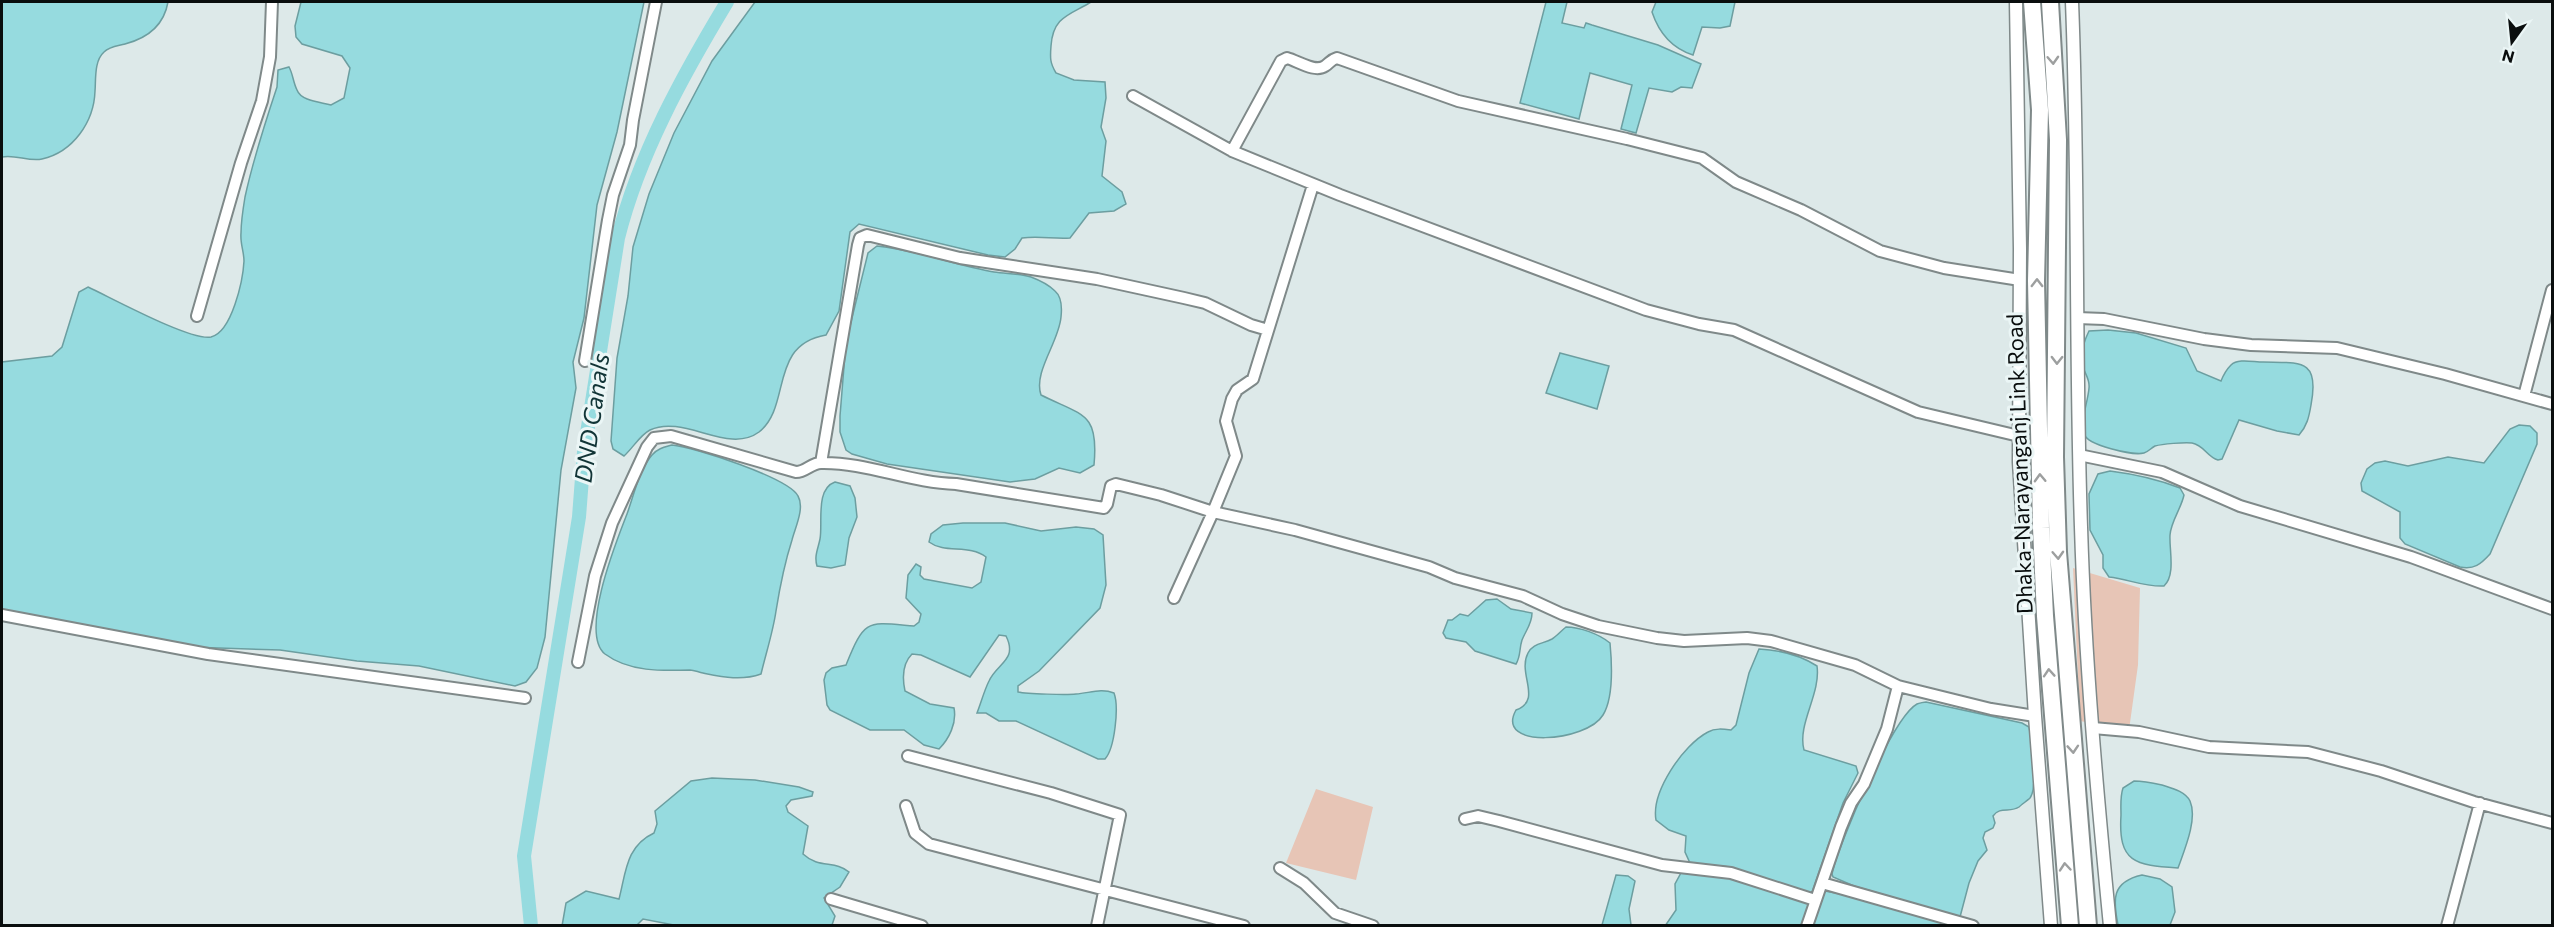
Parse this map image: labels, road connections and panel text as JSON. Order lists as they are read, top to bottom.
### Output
{
  "streets": {
    "main road": ["Dhaka-Narayanganj Link Road"]
  },
  "water": ["DND Canals"],
  "north": "bottom"
}
